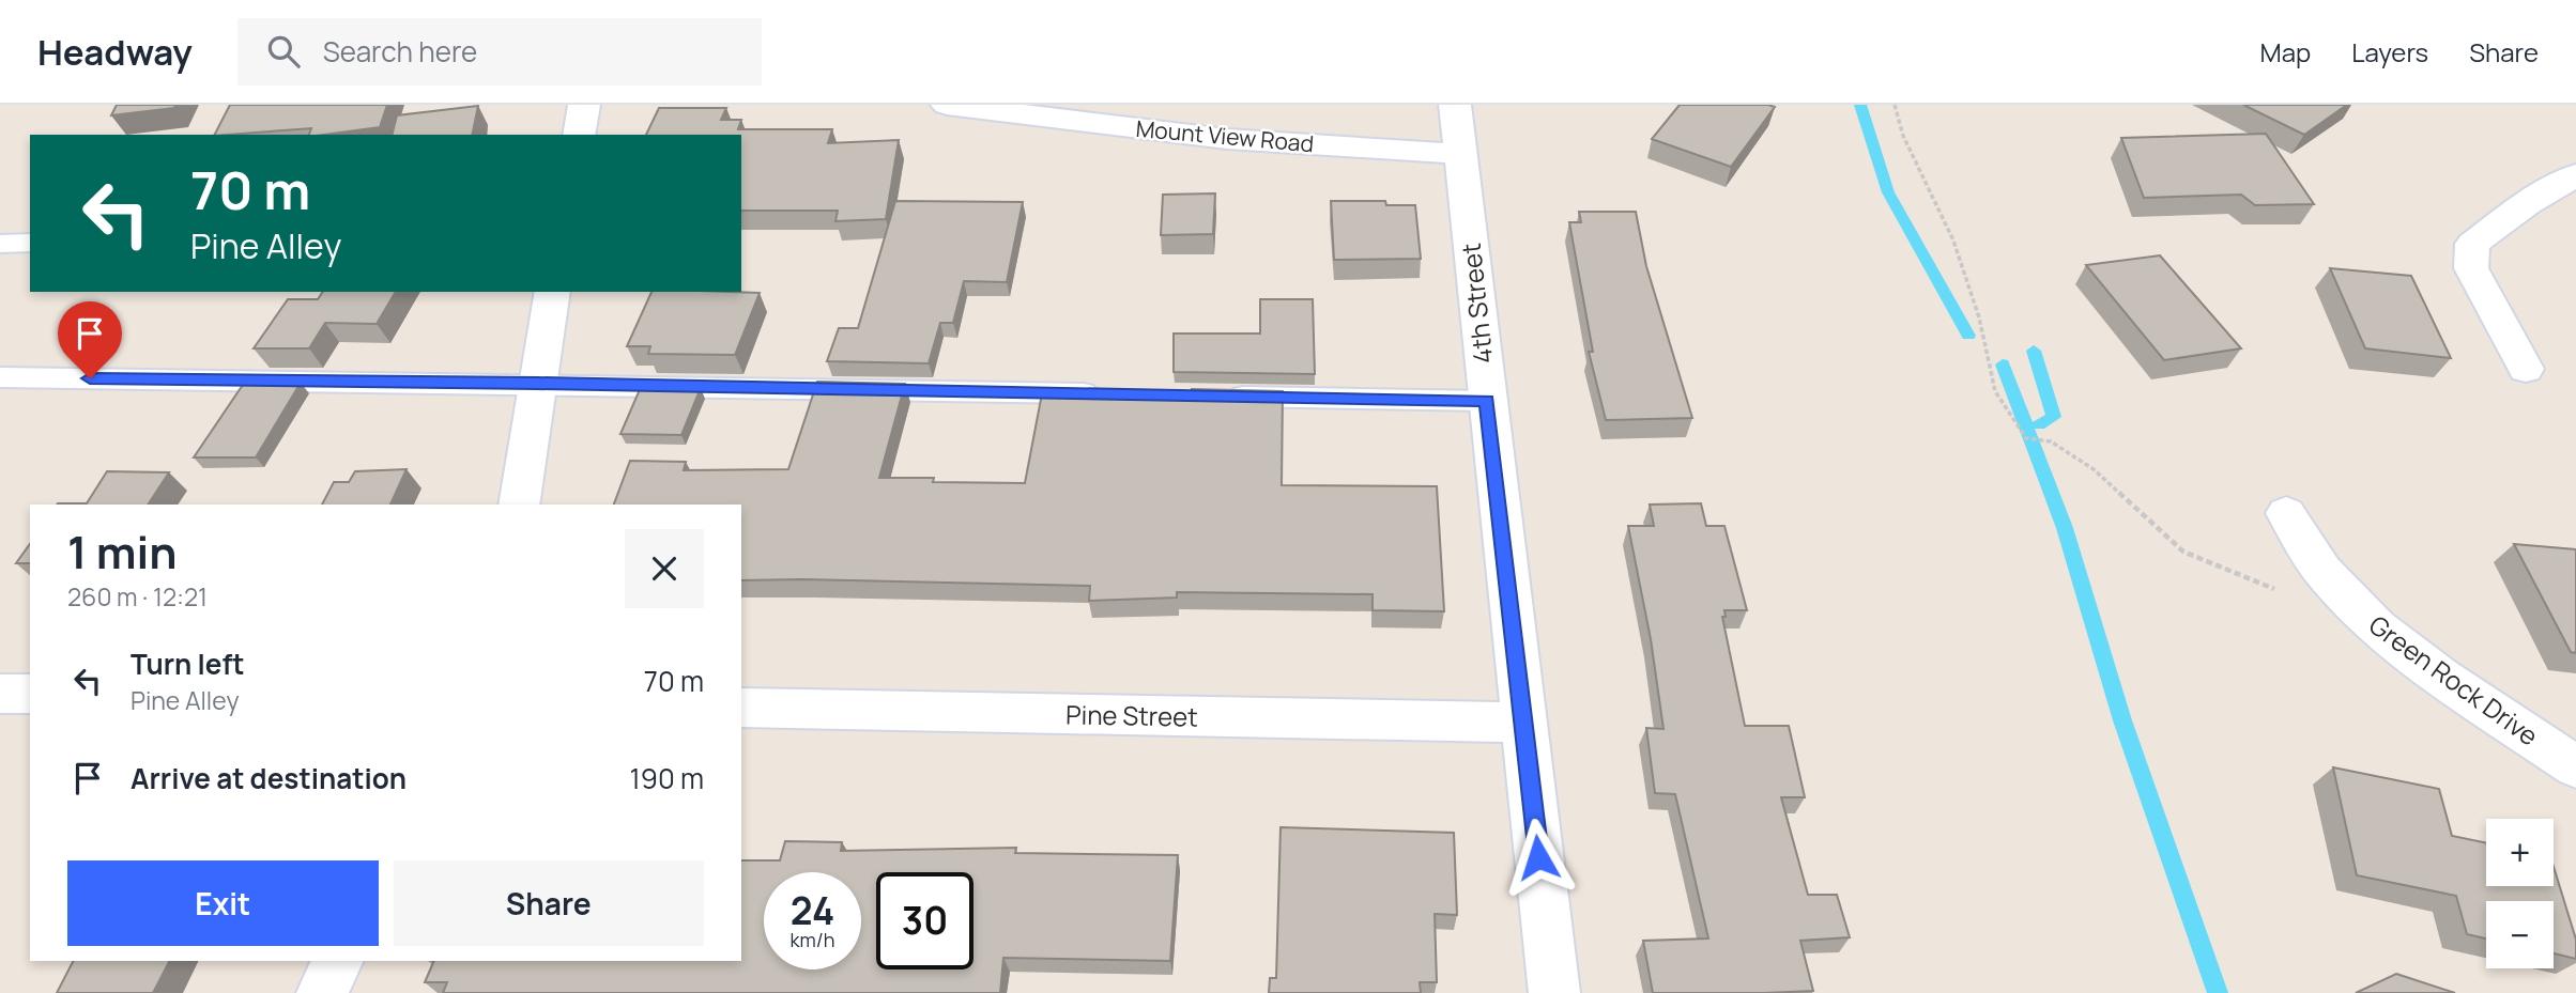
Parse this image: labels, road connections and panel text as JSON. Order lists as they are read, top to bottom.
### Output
{
  "streets": {
    "street": [
      "Mount View Road",
      "4th Street",
      "Green Rock Drive",
      "Pine Street"
    ]
  },
  "crossings": [
    ["Mount View Road", "4th Street"],
    ["4th Street", "Pine Street"]
  ],
  "page": {
    "header": "Headway",
    "search": "Search here",
    "nav": ["Map", "Layers", "Share"],
    "turn": ["70 m", "Pine Alley"],
    "heading": ["1 min", "260 m · 12:21"],
    "list": [
      {
        "name": "Turn left",
        "note": "Pine Alley",
        "value": "70 m"
      },
      {
        "name": "Arrive at destination",
        "value": "190 m"
      }
    ],
    "map_buttons": ["+", "−"],
    "buttons": ["Exit", "Share"],
    "speed": "24 km/h",
    "limit": "30"
  }
}
